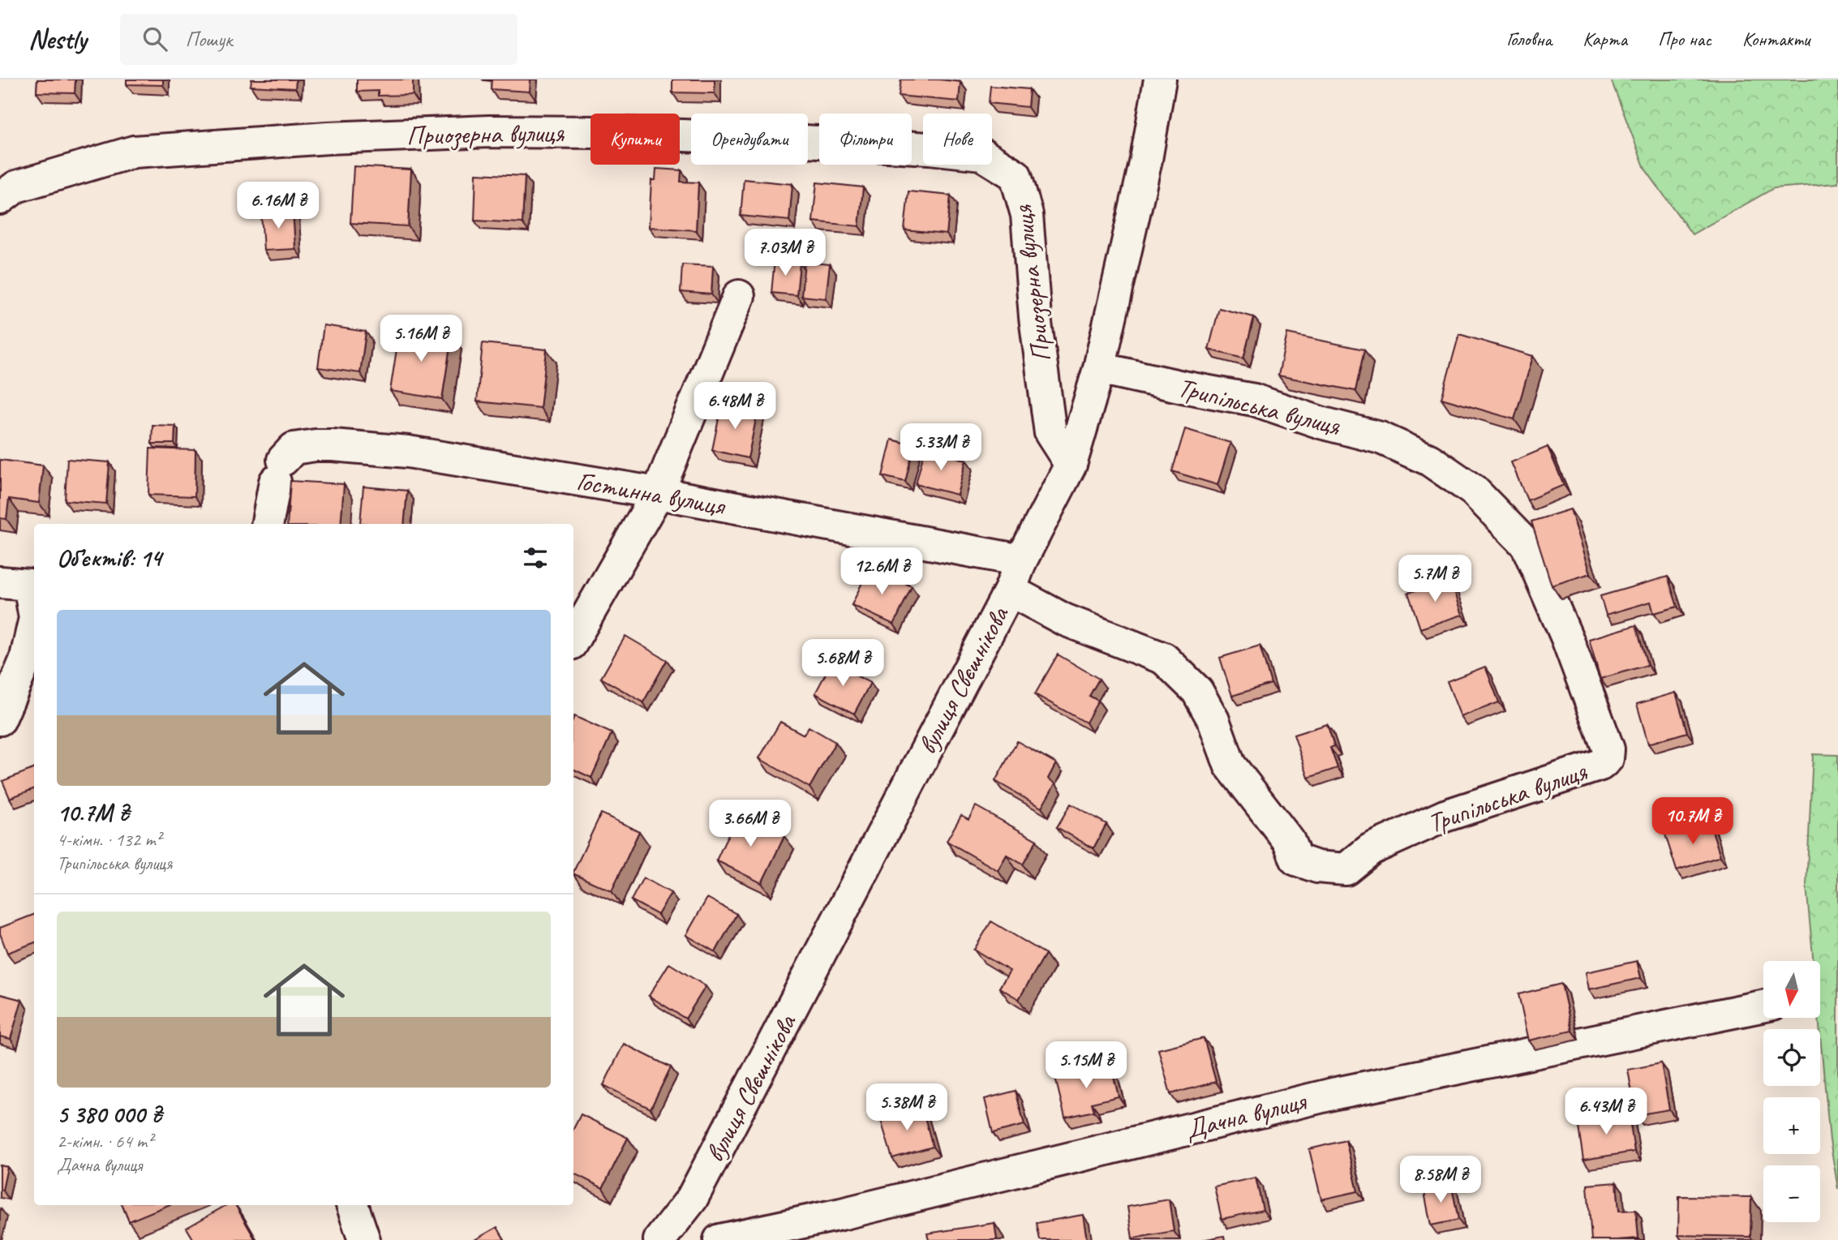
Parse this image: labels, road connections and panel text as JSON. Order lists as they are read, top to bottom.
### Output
{
  "streets": {
    "street": [
      "Приозерна вулиця",
      "Трипільська вулиця",
      "Гостинна вулиця",
      "вулиця Свєшнікова",
      "Дачна вулиця"
    ]
  },
  "crossings": [
    ["Приозерна вулиця", "вулиця Свєшнікова"],
    ["Трипільська вулиця", "вулиця Свєшнікова"],
    ["Гостинна вулиця", "вулиця Свєшнікова"]
  ],
  "north": "bottom",
  "page": {
    "header": "Nestly",
    "search": "Пошук",
    "nav": [
      "Головна",
      "Карта",
      "Про нас",
      "Контакти"
    ],
    "chip": [
      "Купити",
      "Орендувати",
      "Фільтри",
      "Нове"
    ],
    "price": [
      "6.16M ₴",
      "7.03M ₴",
      "5.16M ₴",
      "6.48M ₴",
      "5.33M ₴",
      "12.6M ₴",
      "5.7M ₴",
      "5.68M ₴",
      "10.7M ₴",
      "3.66M ₴",
      "5.15M ₴",
      "5.38M ₴",
      "6.43M ₴",
      "8.58M ₴"
    ],
    "heading": "Об’єктів: 14",
    "list": [
      {
        "name": "10.7M ₴",
        "note": "4-кімн. · 132 m² · Трипільська вулиця"
      },
      {
        "name": "5 380 000 ₴",
        "note": "2-кімн. · 64 m² · Дачна вулиця"
      }
    ],
    "map_buttons": ["+", "−"]
  }
}
